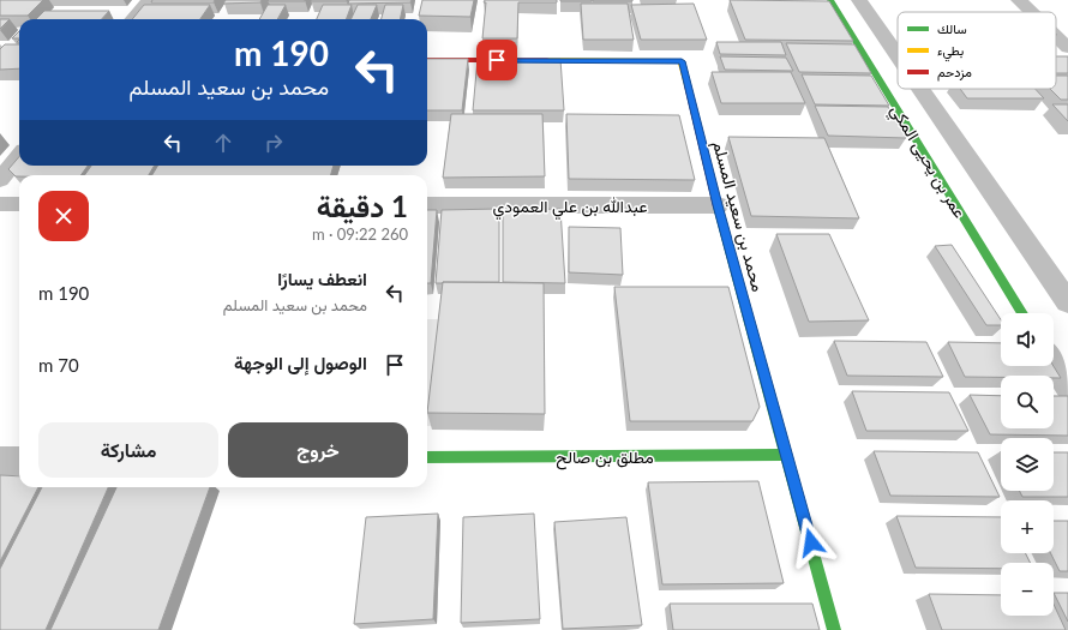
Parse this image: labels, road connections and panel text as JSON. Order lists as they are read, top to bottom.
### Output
{
  "streets": {
    "street": [
      "عمر بن يحيى المكي",
      "عبدالله بن علي العمودي",
      "محمد بن سعيد المسلم",
      "مطلق بن صالح"
    ]
  },
  "crossings": [
    ["عبدالله بن علي العمودي", "محمد بن سعيد المسلم"],
    ["محمد بن سعيد المسلم", "مطلق بن صالح"]
  ],
  "legend": ["سالك", "بطيء", "مزدحم"],
  "page": {
    "turn": ["190 m", "محمد بن سعيد المسلم"],
    "heading": ["1 دقيقة", "260 m · 09:22"],
    "list": [
      {
        "name": "انعطف يسارًا",
        "note": "محمد بن سعيد المسلم",
        "value": "190 m"
      },
      {
        "name": "الوصول إلى الوجهة",
        "value": "70 m"
      }
    ],
    "map_buttons": ["+", "−"],
    "buttons": ["خروج", "مشاركة"]
  }
}
